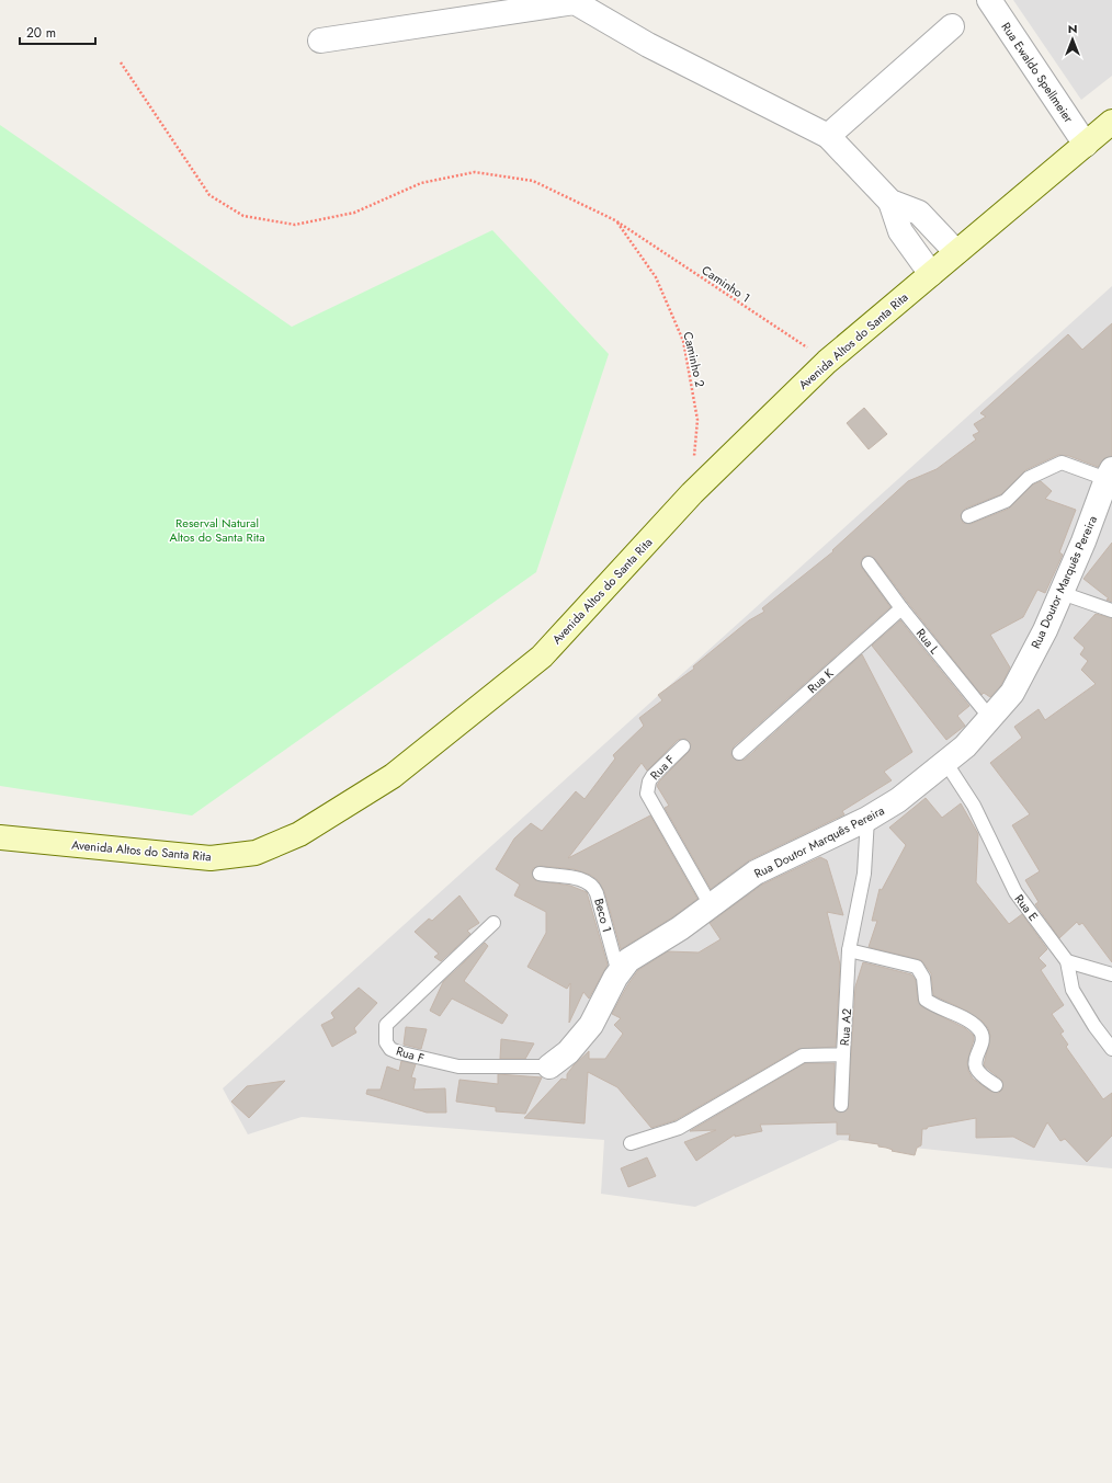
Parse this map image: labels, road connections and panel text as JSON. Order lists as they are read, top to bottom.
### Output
{
  "streets": {
    "street": ["Rua Ewaldo Spellmeier", "Avenida Altos do Santa Rita", "Rua Doutor Marquês Pereira"],
    "lane": [
      "Rua L",
      "Rua K",
      "Rua F",
      "Rua E",
      "Beco 1",
      "Rua A2"
    ],
    "path": ["Caminho 1", "Caminho 2"]
  },
  "crossings": [
    ["Rua Ewaldo Spellmeier", "Avenida Altos do Santa Rita"],
    ["Caminho 1", "Avenida Altos do Santa Rita"],
    ["Caminho 1", "Caminho 2"],
    ["Avenida Altos do Santa Rita", "Caminho 2"],
    ["Rua Doutor Marquês Pereira", "Rua L"],
    ["Rua Doutor Marquês Pereira", "Rua F"],
    ["Rua Doutor Marquês Pereira", "Rua E"],
    ["Rua Doutor Marquês Pereira", "Beco 1"],
    ["Rua Doutor Marquês Pereira", "Rua A2"],
    ["Rua L", "Rua K"]
  ],
  "parks": ["Reserval Natural Altos do Santa Rita"],
  "scale_bar": "20 m",
  "north": "top"
}
